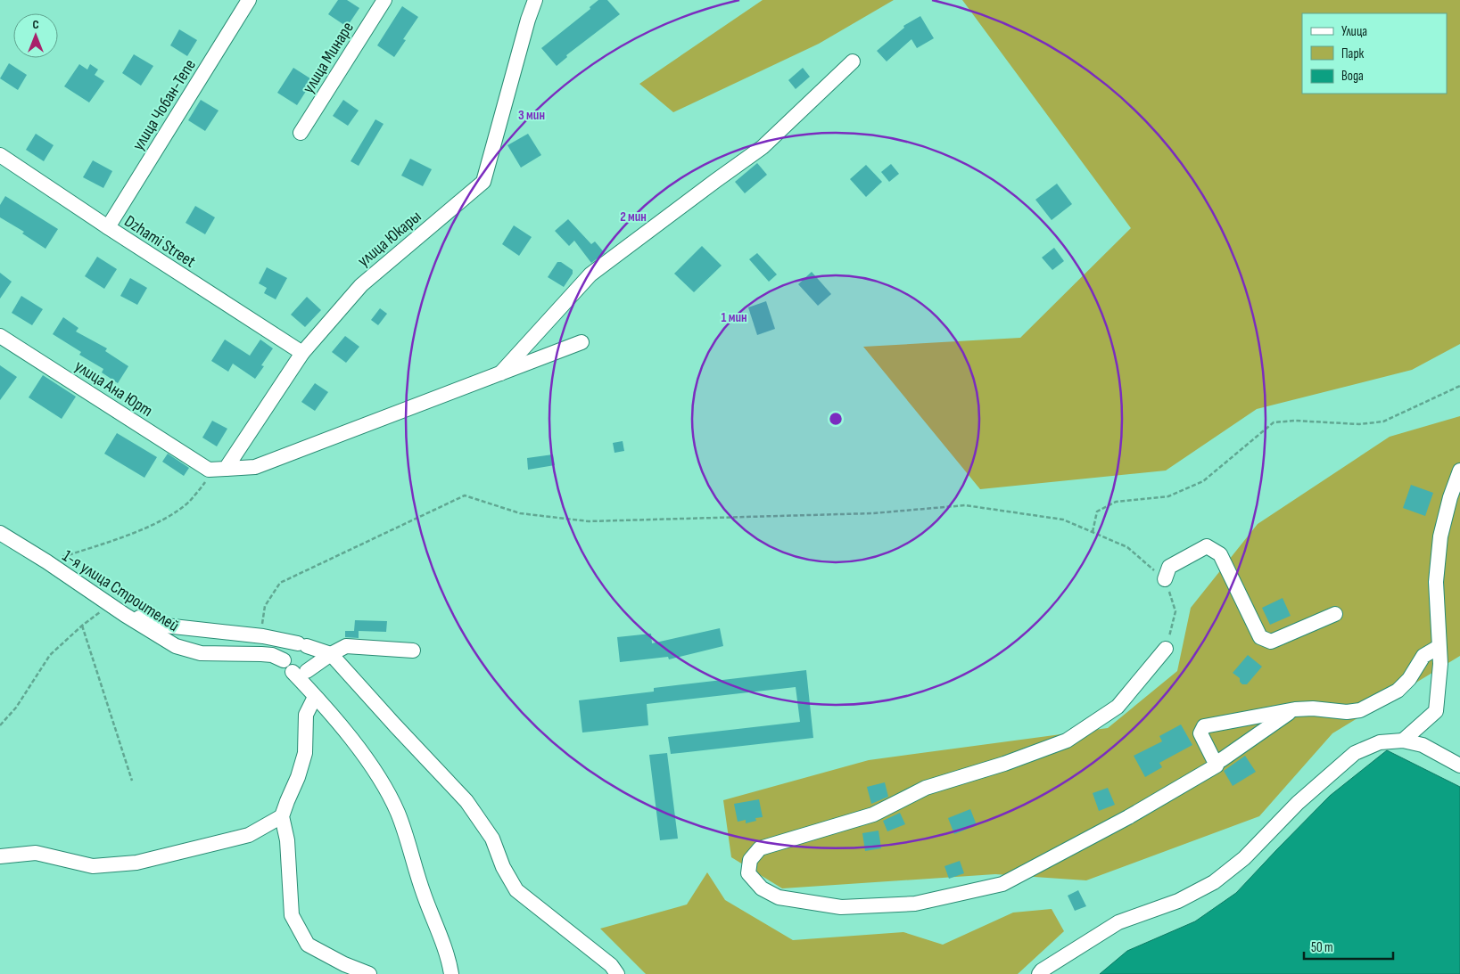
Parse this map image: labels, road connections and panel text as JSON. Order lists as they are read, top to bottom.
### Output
{
  "streets": {
    "street": [
      "улица Минаре",
      "улица Чобан-Тепе",
      "улица Юкары",
      "Dzhami Street",
      "улица Ана Юрт",
      "1-я улица Строителей"
    ]
  },
  "crossings": [
    ["улица Чобан-Тепе", "Dzhami Street"],
    ["улица Юкары", "Dzhami Street"],
    ["улица Юкары", "улица Ана Юрт"]
  ],
  "legend": ["Улица", "Парк", "Вода"],
  "scale_bar": "50 m",
  "north": "top",
  "rings": ["3 мин", "2 мин", "1 мин"]
}
